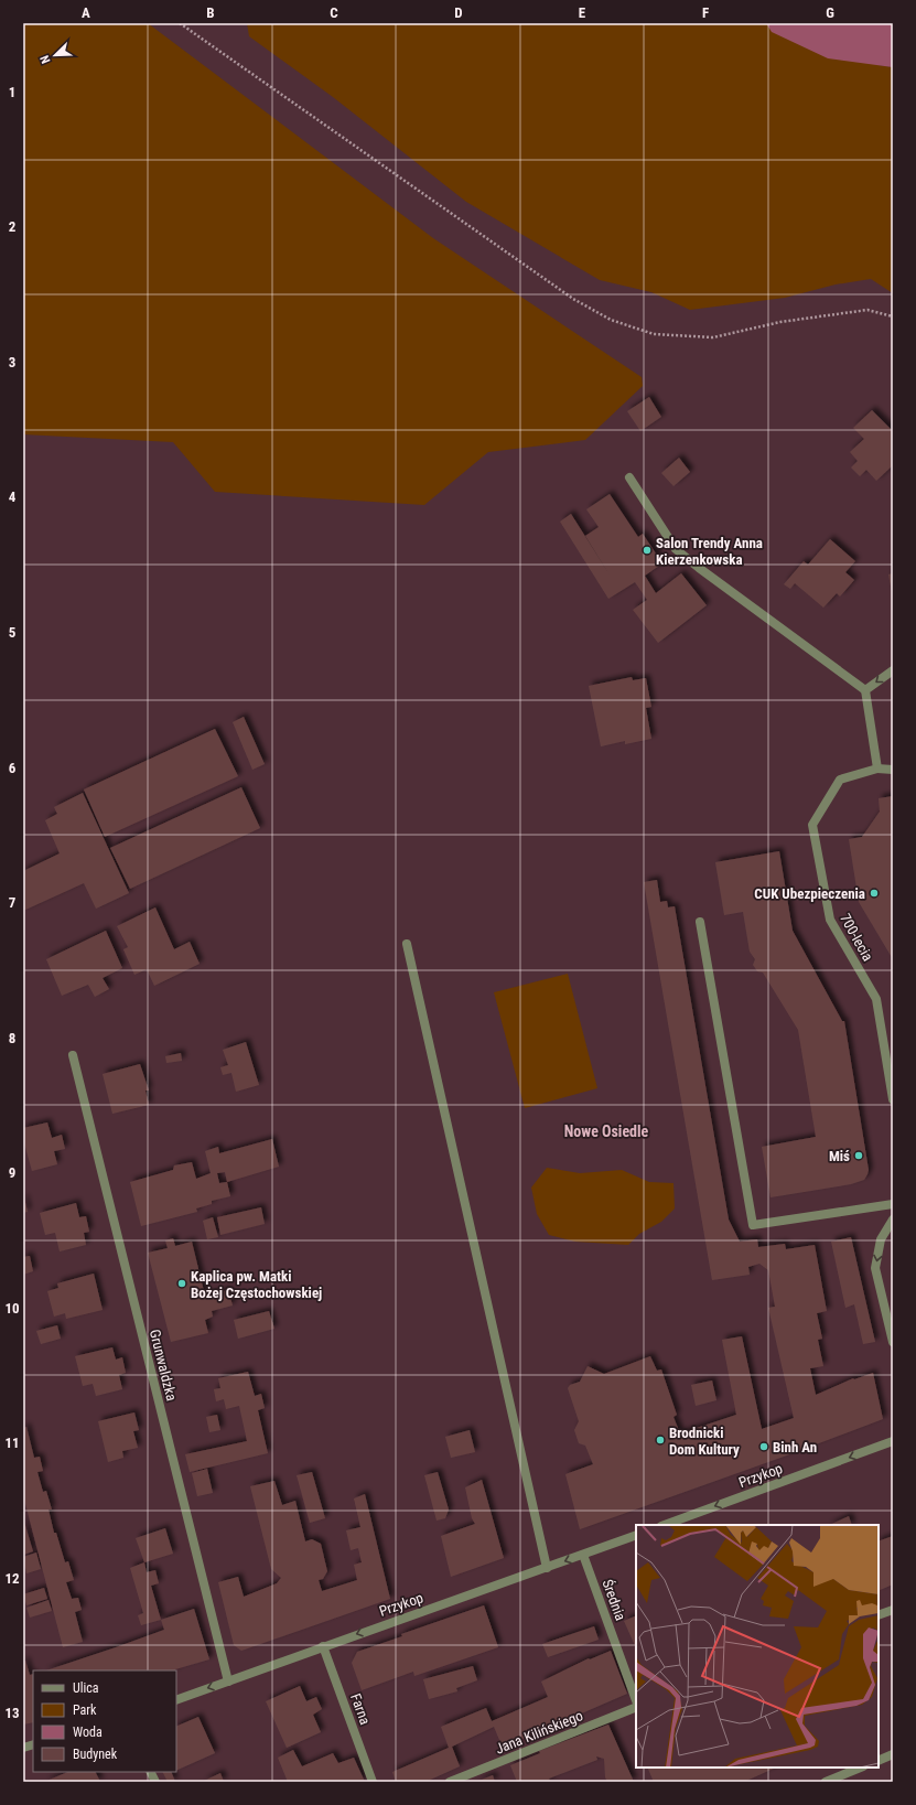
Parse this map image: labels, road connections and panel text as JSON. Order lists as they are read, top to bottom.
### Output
{
  "streets": {
    "street": [
      "700-lecia",
      "Grunwaldzka",
      "Przykop",
      "Średnia",
      "Farna",
      "Jana Kilińskiego"
    ]
  },
  "crossings": [
    ["Grunwaldzka", "Przykop"],
    ["Przykop", "Średnia"],
    ["Przykop", "Farna"]
  ],
  "one_way": ["Przykop"],
  "districts": ["Nowe Osiedle"],
  "places": [
    "Salon Trendy Anna Kierzenkowska",
    "CUK Ubezpieczenia",
    "Miś",
    "Kaplica pw. Matki Bożej Częstochowskiej",
    "Brodnicki Dom Kultury",
    "Binh An"
  ],
  "legend": [
    "Ulica",
    "Park",
    "Woda",
    "Budynek"
  ],
  "north": "bottom left",
  "grid": {
    "columns": [
      "A",
      "B",
      "C",
      "D",
      "E",
      "F",
      "G"
    ],
    "rows": [
      "1",
      "2",
      "3",
      "4",
      "5",
      "6",
      "7",
      "8",
      "9",
      "10",
      "11",
      "12",
      "13"
    ]
  }
}
